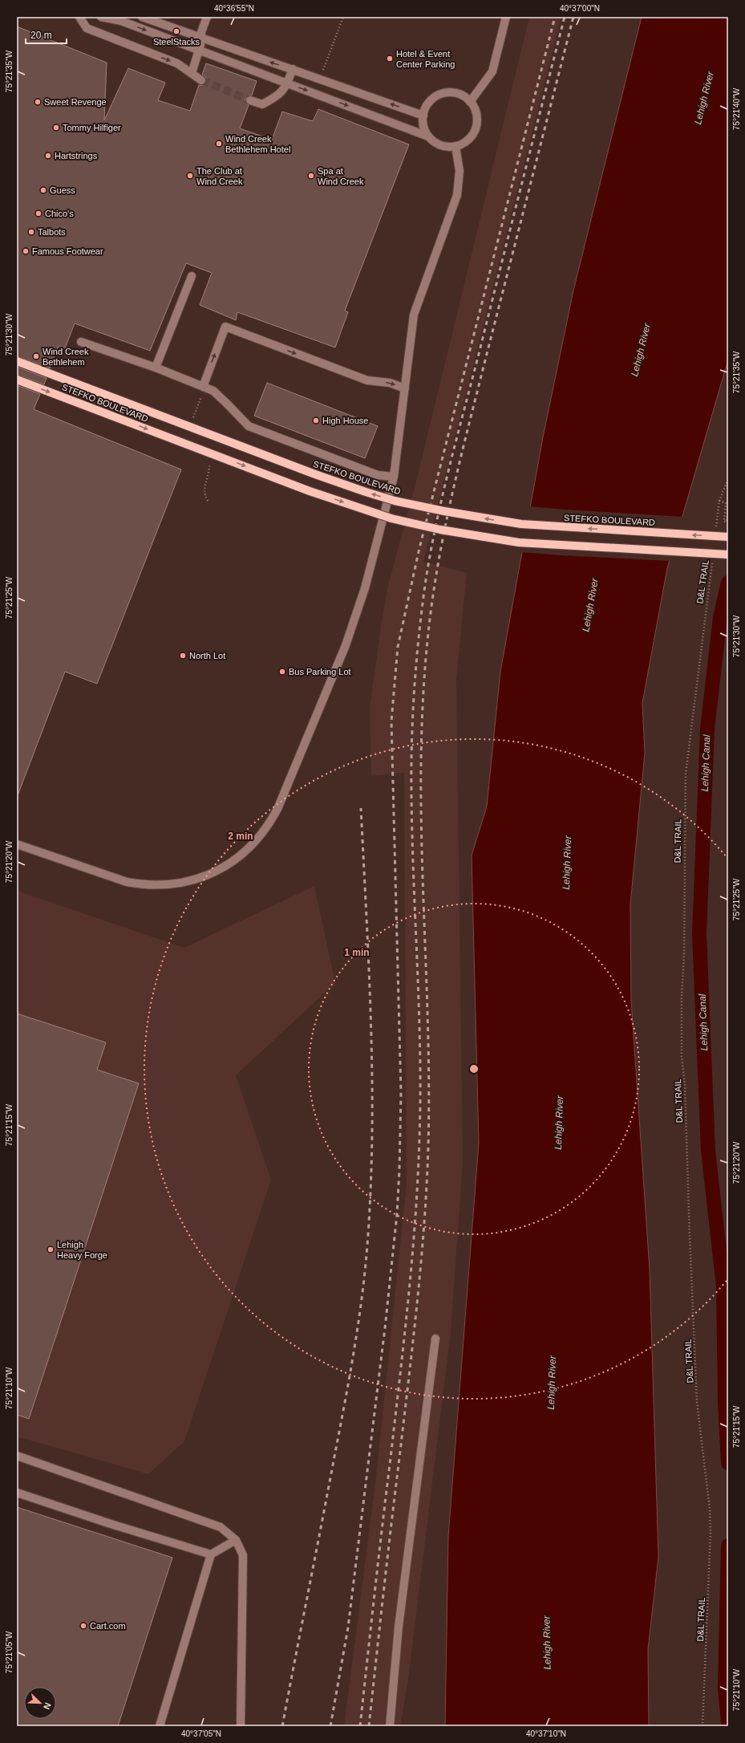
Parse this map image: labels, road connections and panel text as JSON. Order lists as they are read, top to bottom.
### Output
{
  "streets": {
    "main road": ["STEFKO BOULEVARD"],
    "path": ["D&L TRAIL"]
  },
  "water": ["Lehigh River", "Lehigh Canal"],
  "places": [
    "SteelStacks",
    "Hotel & Event Center Parking",
    "Sweet Revenge",
    "Tommy Hilfiger",
    "Wind Creek Bethlehem Hotel",
    "Hartstrings",
    "The Club at Wind Creek",
    "Spa at Wind Creek",
    "Guess",
    "Chico's",
    "Talbots",
    "Famous Footwear",
    "Wind Creek Bethlehem",
    "High House",
    "North Lot",
    "Bus Parking Lot",
    "Lehigh Heavy Forge",
    "Cart.com"
  ],
  "scale_bar": "20 m",
  "north": "bottom right",
  "coordinates": [
    "40°36'55\"N",
    "40°37'00\"N",
    "75°21'35\"W",
    "75°21'40\"W",
    "75°21'30\"W",
    "75°21'25\"W",
    "75°21'20\"W",
    "75°21'15\"W",
    "75°21'10\"W",
    "75°21'05\"W",
    "40°37'05\"N",
    "40°37'10\"N"
  ],
  "rings": ["2 min", "1 min"]
}
